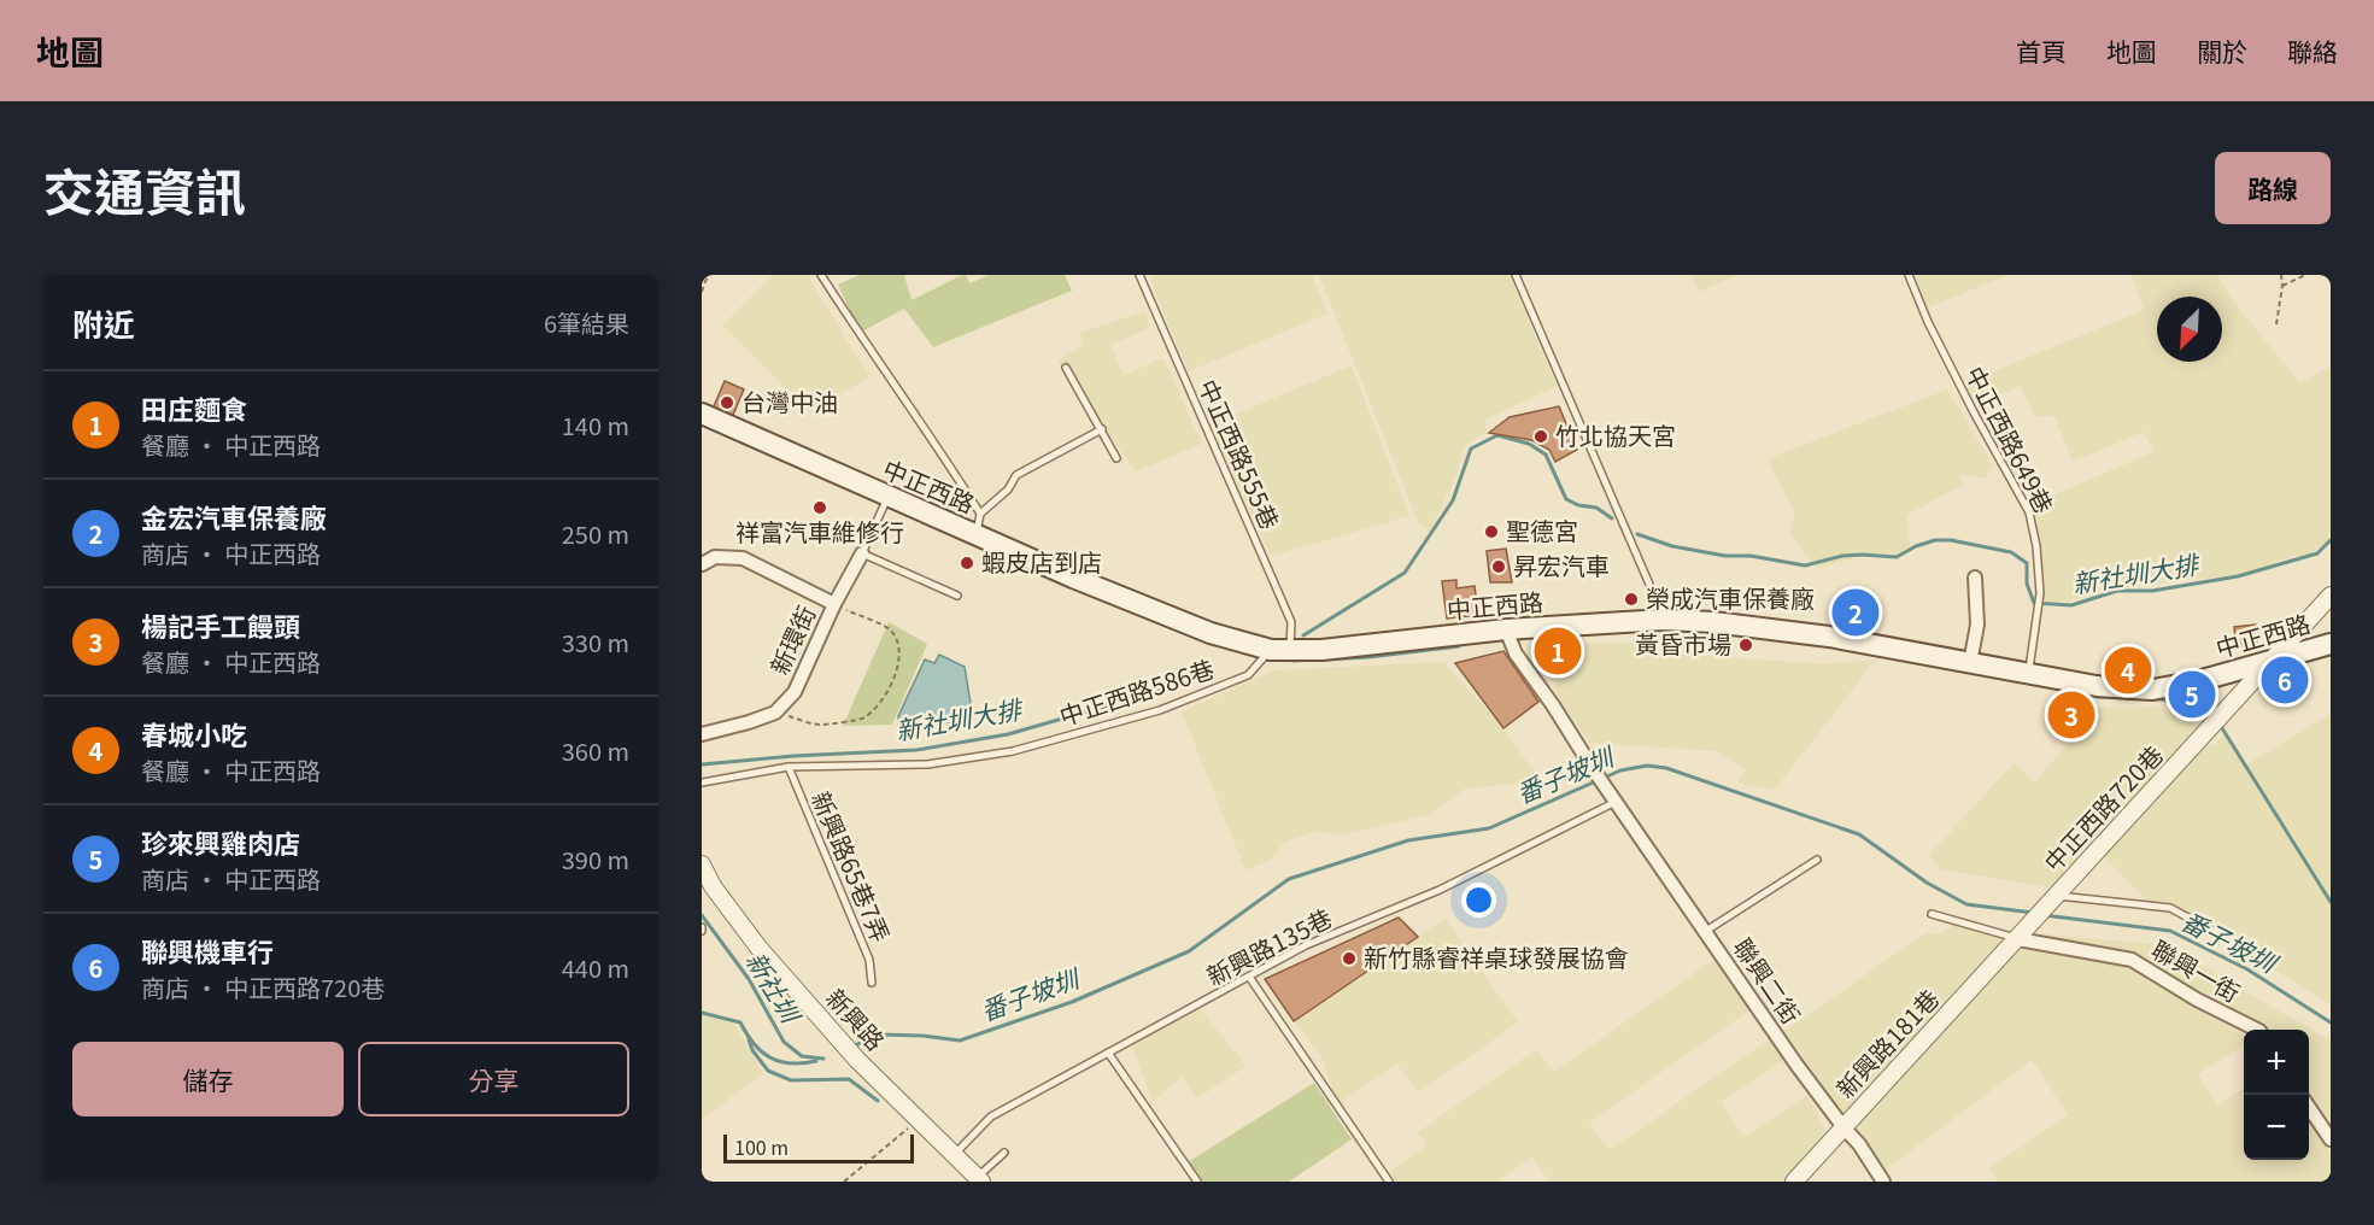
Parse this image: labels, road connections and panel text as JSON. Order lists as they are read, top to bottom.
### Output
{
  "streets": {
    "main road": ["中正西路"],
    "street": [
      "新環街",
      "中正西路720巷",
      "聯興一街",
      "聯興二街",
      "新興路",
      "新興路181巷"
    ],
    "lane": [
      "中正西路649巷",
      "中正西路555巷",
      "中正西路586巷",
      "新興路65巷7弄",
      "新興路135巷"
    ]
  },
  "crossings": [
    ["中正西路649巷", "中正西路"],
    ["中正西路555巷", "中正西路"],
    ["中正西路555巷", "中正西路586巷"],
    ["中正西路", "中正西路586巷"],
    ["中正西路", "中正西路720巷"],
    ["中正西路", "聯興二街"],
    ["中正西路586巷", "新興路65巷7弄"],
    ["中正西路720巷", "聯興一街"],
    ["中正西路720巷", "新興路181巷"],
    ["新興路135巷", "聯興二街"],
    ["新興路135巷", "新興路"],
    ["聯興一街", "新興路181巷"],
    ["聯興二街", "新興路181巷"]
  ],
  "water": ["新社圳大排", "番子坡圳", "新社圳"],
  "places": [
    "台灣中油",
    "竹北協天宮",
    "祥富汽車維修行",
    "聖德宮",
    "蝦皮店到店",
    "昇宏汽車",
    "榮成汽車保養廠",
    "黃昏市場",
    "新竹縣睿祥桌球發展協會"
  ],
  "scale_bar": "100 m",
  "north": "bottom left",
  "page": {
    "header": "地圖",
    "nav": [
      "首頁",
      "地圖",
      "關於",
      "聯絡"
    ],
    "title": "交通資訊",
    "buttons": [
      "路線",
      ["儲存", "分享"]
    ],
    "heading": ["附近", "6筆結果"],
    "list": [
      {
        "mark": "1",
        "name": "田庄麵食",
        "note": "餐廳 · 中正西路",
        "value": "140 m"
      },
      {
        "mark": "2",
        "name": "金宏汽車保養廠",
        "note": "商店 · 中正西路",
        "value": "250 m"
      },
      {
        "mark": "3",
        "name": "楊記手工饅頭",
        "note": "餐廳 · 中正西路",
        "value": "330 m"
      },
      {
        "mark": "4",
        "name": "春城小吃",
        "note": "餐廳 · 中正西路",
        "value": "360 m"
      },
      {
        "mark": "5",
        "name": "珍來興雞肉店",
        "note": "商店 · 中正西路",
        "value": "390 m"
      },
      {
        "mark": "6",
        "name": "聯興機車行",
        "note": "商店 · 中正西路720巷",
        "value": "440 m"
      }
    ],
    "pins": [
      "2",
      "1",
      "4",
      "6",
      "5",
      "3"
    ],
    "map_buttons": ["+", "−"],
    "scale": "100 m"
  }
}
